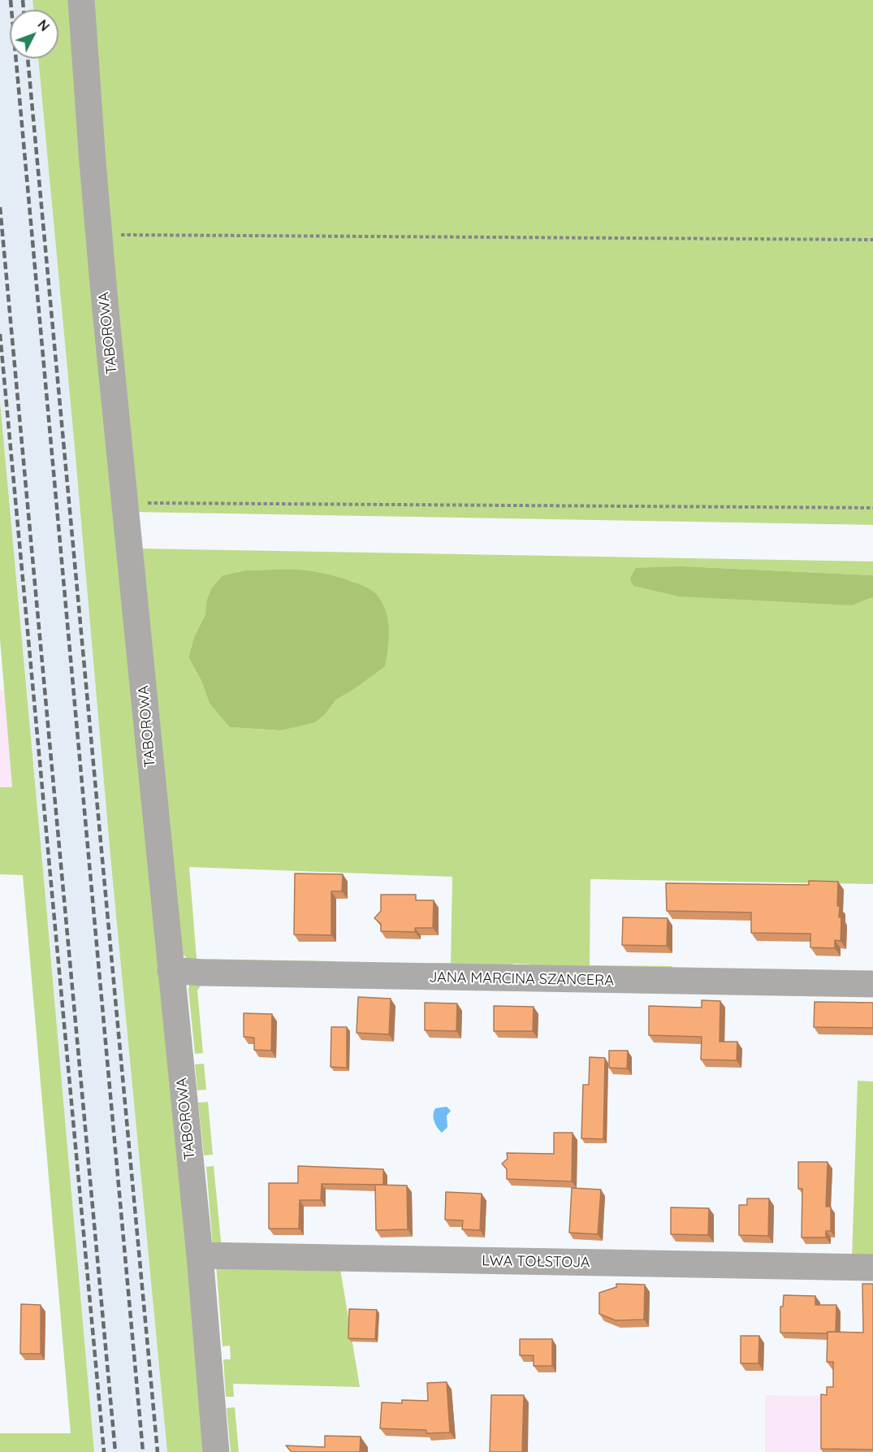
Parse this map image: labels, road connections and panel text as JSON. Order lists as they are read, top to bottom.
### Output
{
  "streets": {
    "street": ["TABOROWA", "JANA MARCINA SZANCERA", "LWA TOŁSTOJA"]
  },
  "crossings": [
    ["TABOROWA", "JANA MARCINA SZANCERA"],
    ["TABOROWA", "LWA TOŁSTOJA"]
  ],
  "north": "top right"
}
